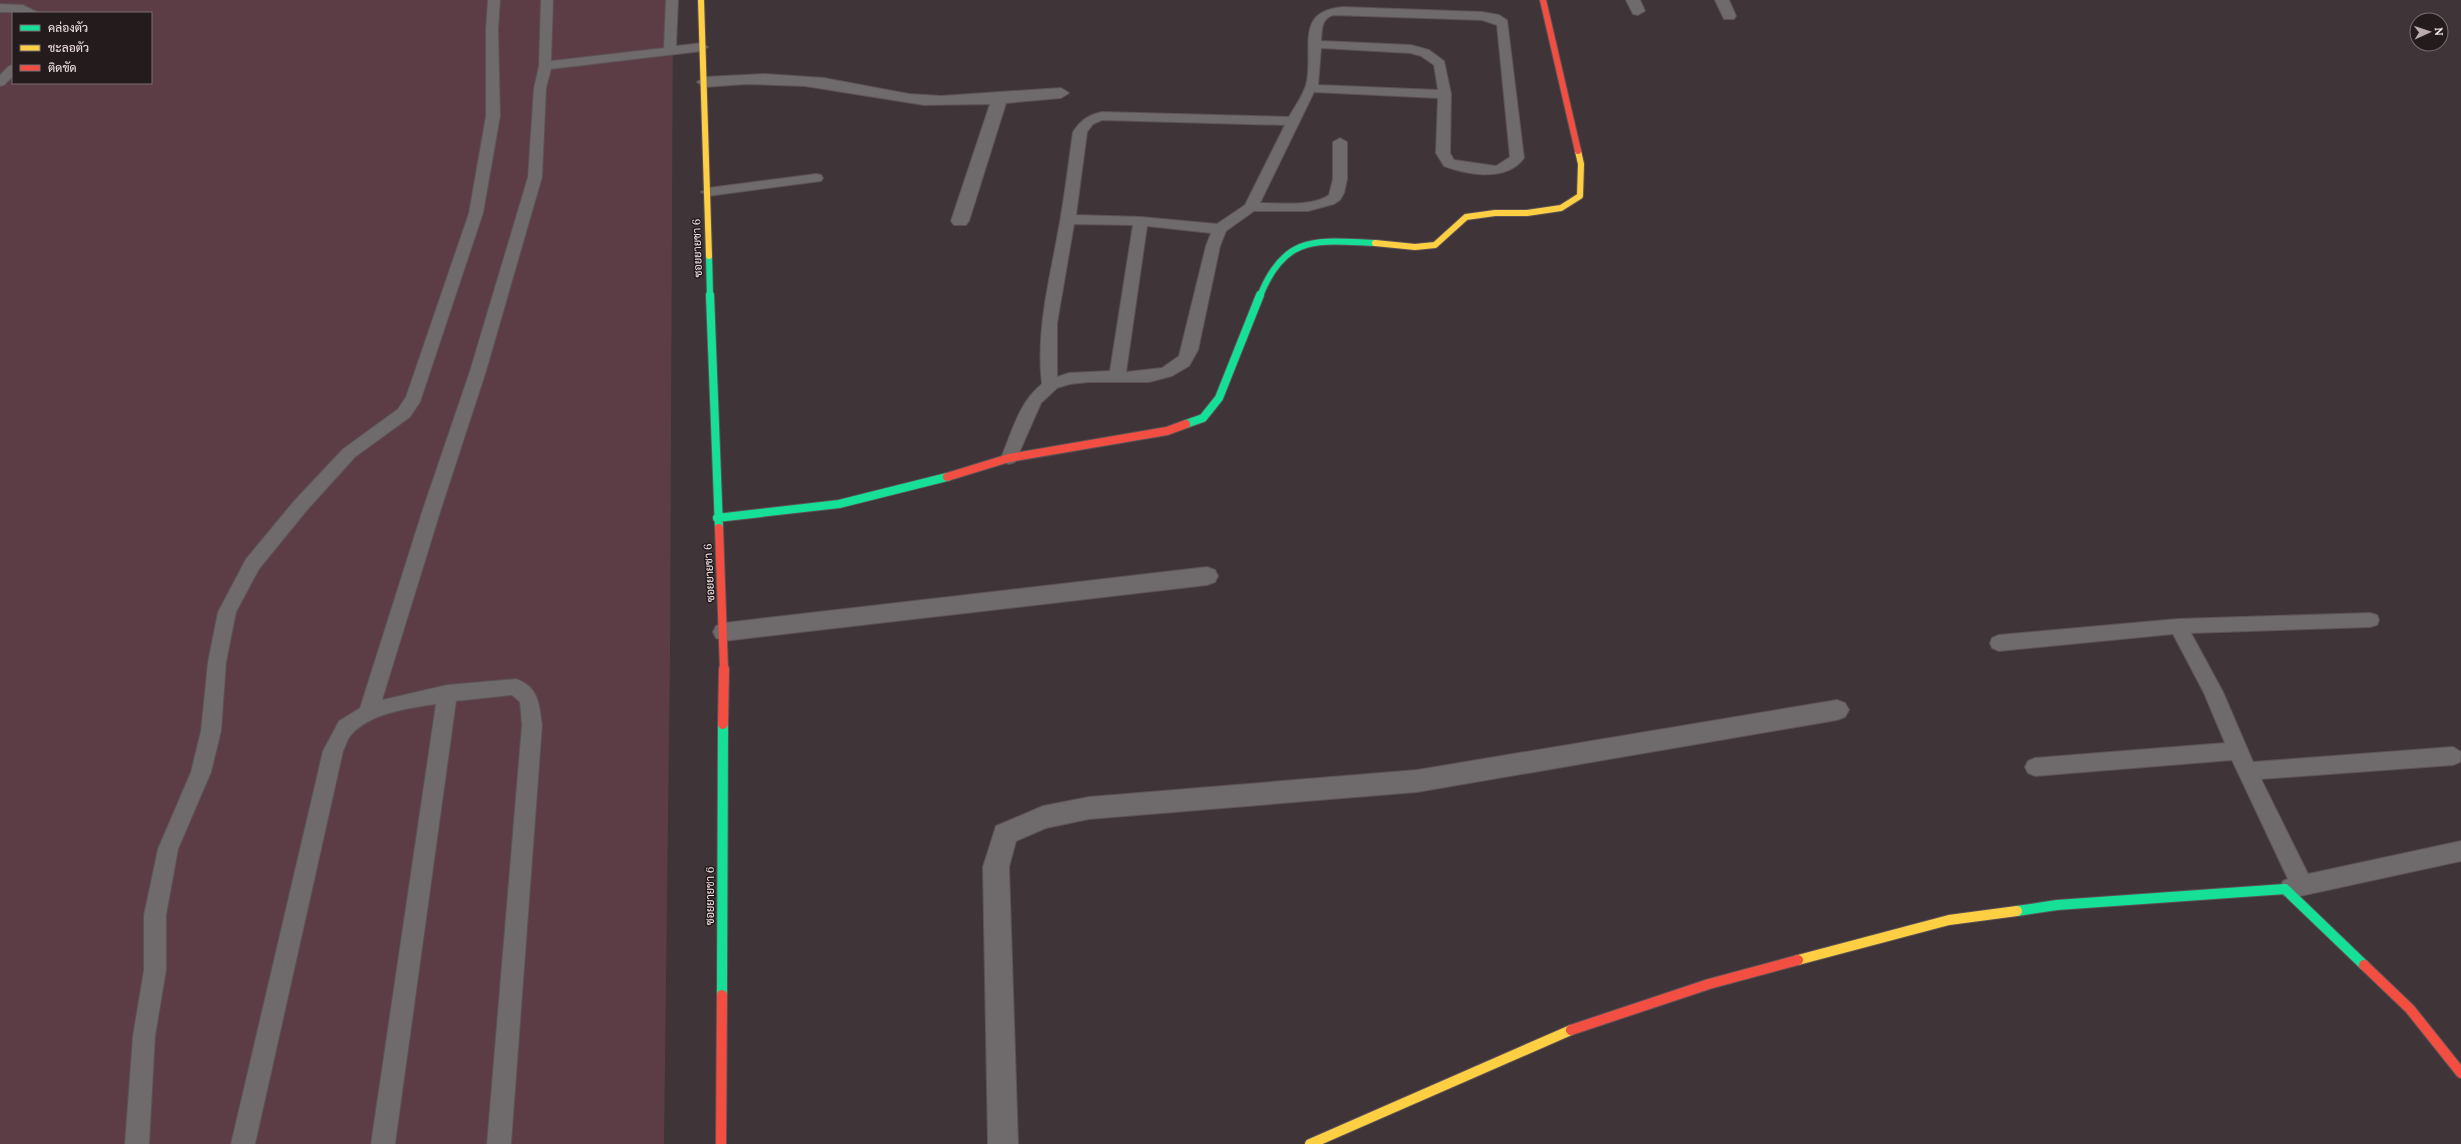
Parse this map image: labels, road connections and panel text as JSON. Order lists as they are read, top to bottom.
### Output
{
  "streets": {
    "street": ["ซอยยายชา 6"]
  },
  "legend": ["คล่องตัว", "ชะลอตัว", "ติดขัด"],
  "north": "right"
}
